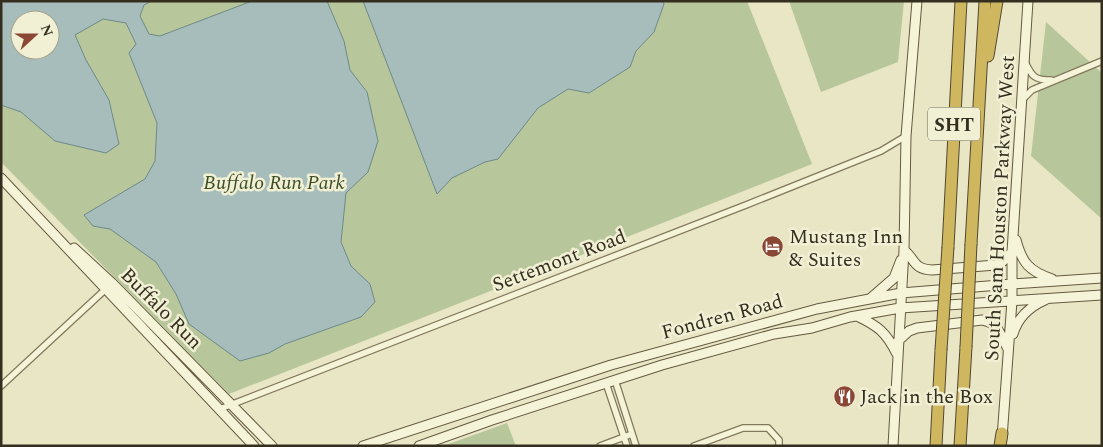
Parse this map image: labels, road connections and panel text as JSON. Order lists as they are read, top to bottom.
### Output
{
  "streets": {
    "highway": ["SHT"],
    "main road": ["South Sam Houston Parkway West", "Buffalo Run", "Fondren Road"],
    "street": ["Settemont Road"]
  },
  "crossings": [
    ["South Sam Houston Parkway West", "Fondren Road"],
    ["Settemont Road", "Buffalo Run"]
  ],
  "parks": ["Buffalo Run Park"],
  "places": {
    "hotel": ["Mustang Inn & Suites"],
    "restaurant": ["Jack in the Box"]
  },
  "north": "right"
}
